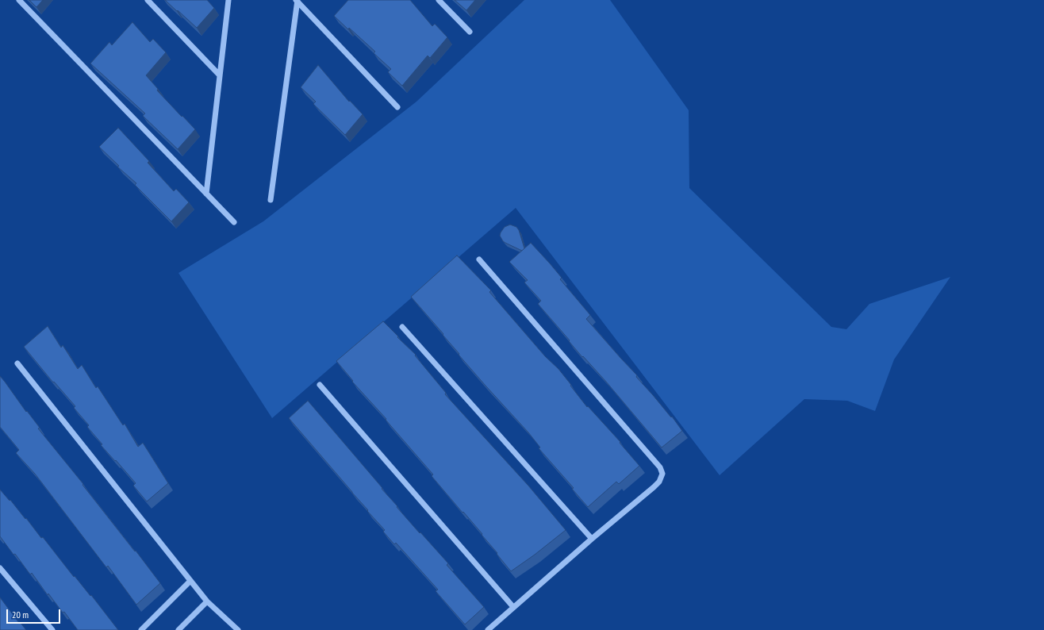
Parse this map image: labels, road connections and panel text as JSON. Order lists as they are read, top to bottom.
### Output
{
  "scale_bar": "20 m"
}
